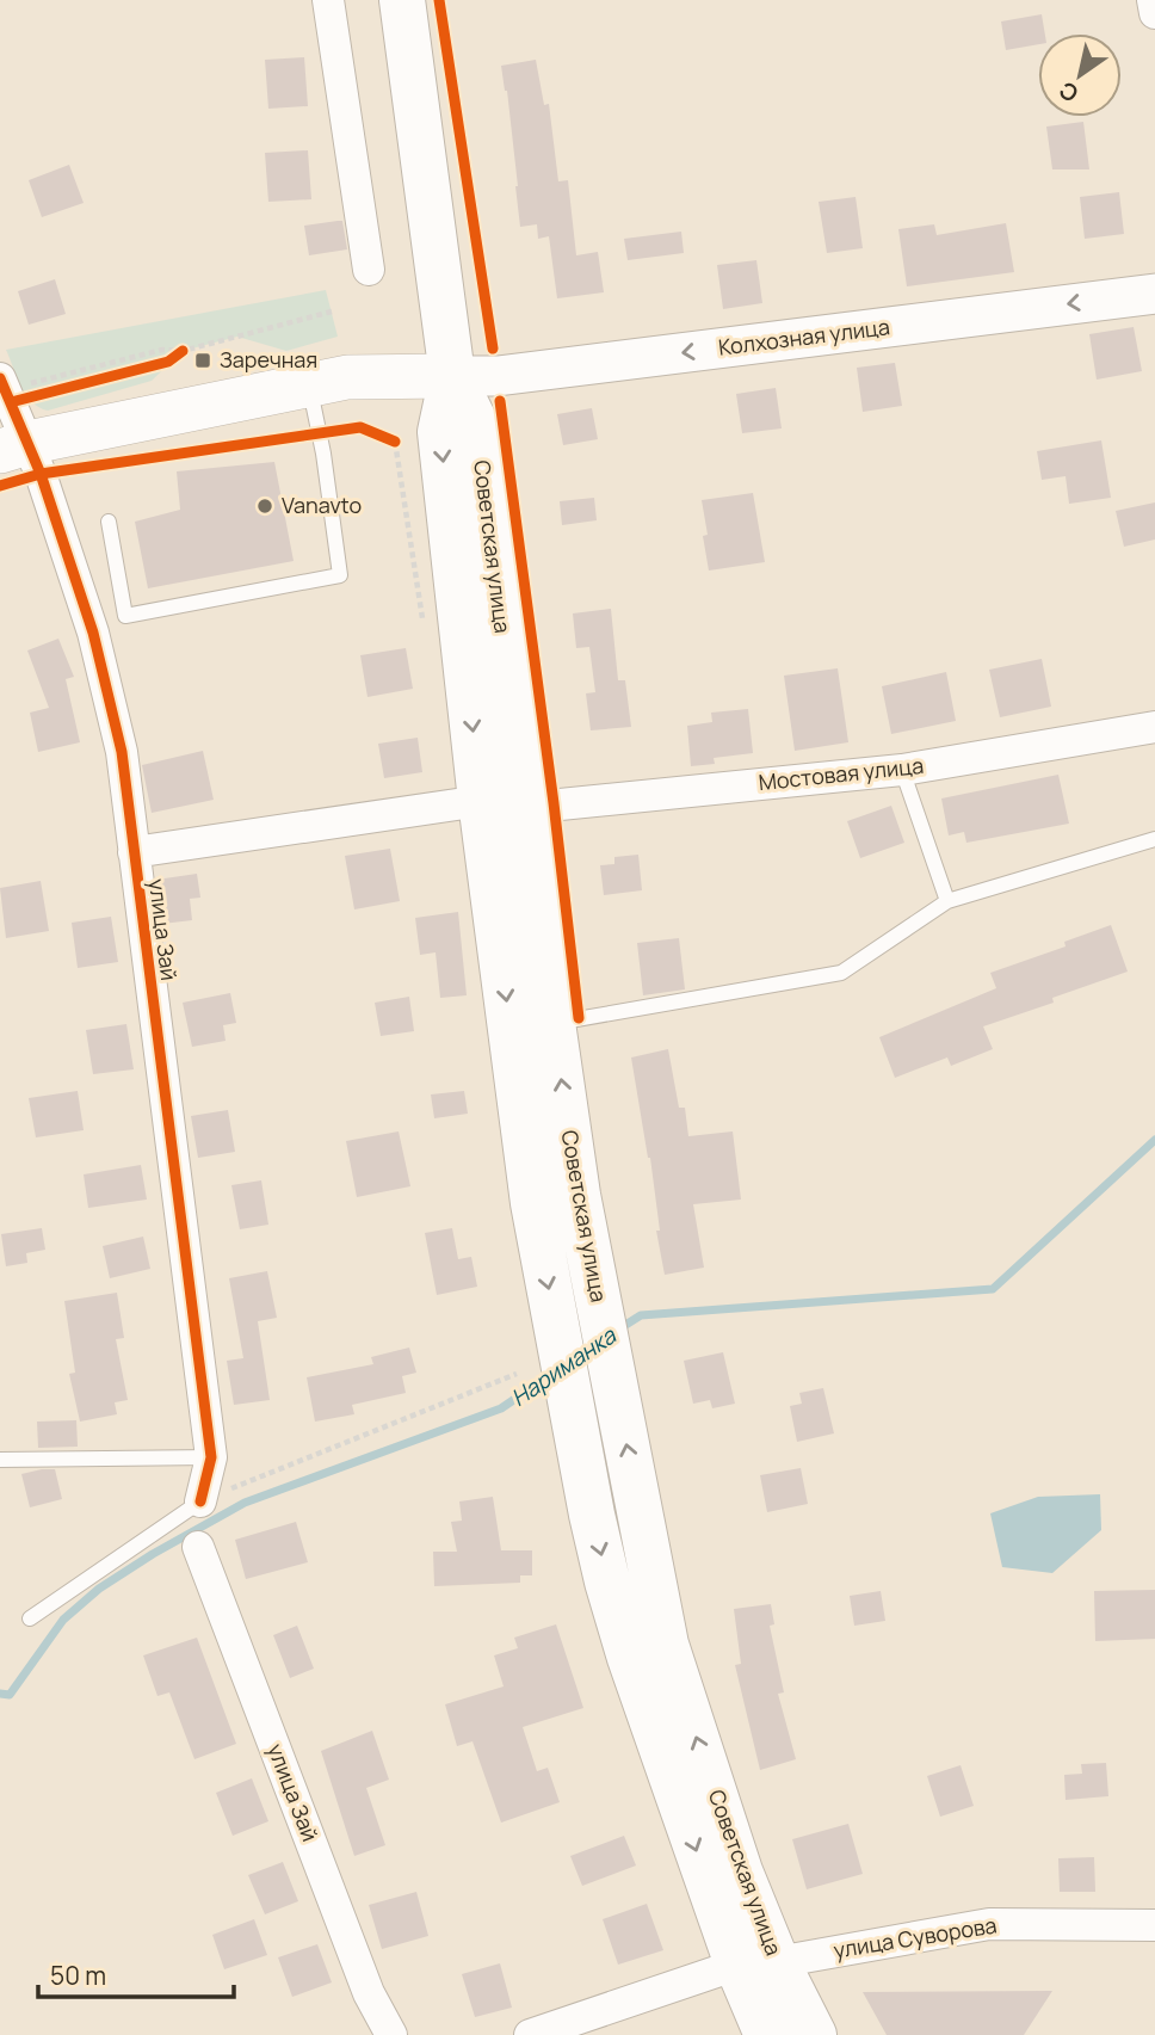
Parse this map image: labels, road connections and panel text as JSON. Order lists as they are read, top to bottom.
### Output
{
  "streets": {
    "main road": ["Советская улица"],
    "street": [
      "Колхозная улица",
      "Мостовая улица",
      "улица Зай",
      "улица Суворова"
    ]
  },
  "crossings": [
    ["Колхозная улица", "Советская улица"],
    ["Советская улица", "Мостовая улица"],
    ["Советская улица", "улица Суворова"],
    ["Мостовая улица", "улица Зай"]
  ],
  "one_way": ["Колхозная улица"],
  "water": ["Нариманка"],
  "places": {
    "transit": ["Заречная"],
    "other": ["Vanavto"]
  },
  "scale_bar": "50 m",
  "north": "bottom left"
}
